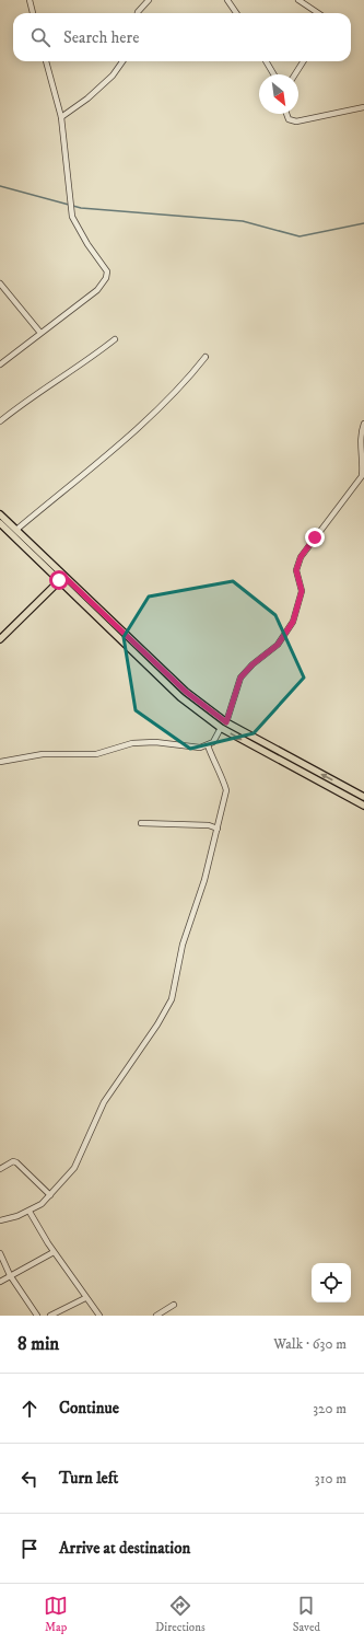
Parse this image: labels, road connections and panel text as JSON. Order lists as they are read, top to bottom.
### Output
{
  "north": "bottom right",
  "page": {
    "search": "Search here",
    "heading": ["8 min", "Walk · 630 m"],
    "list": [
      ["Continue", "320 m"],
      ["Turn left", "310 m"],
      "Arrive at destination"
    ],
    "nav": ["Map", "Directions", "Saved"]
  }
}
